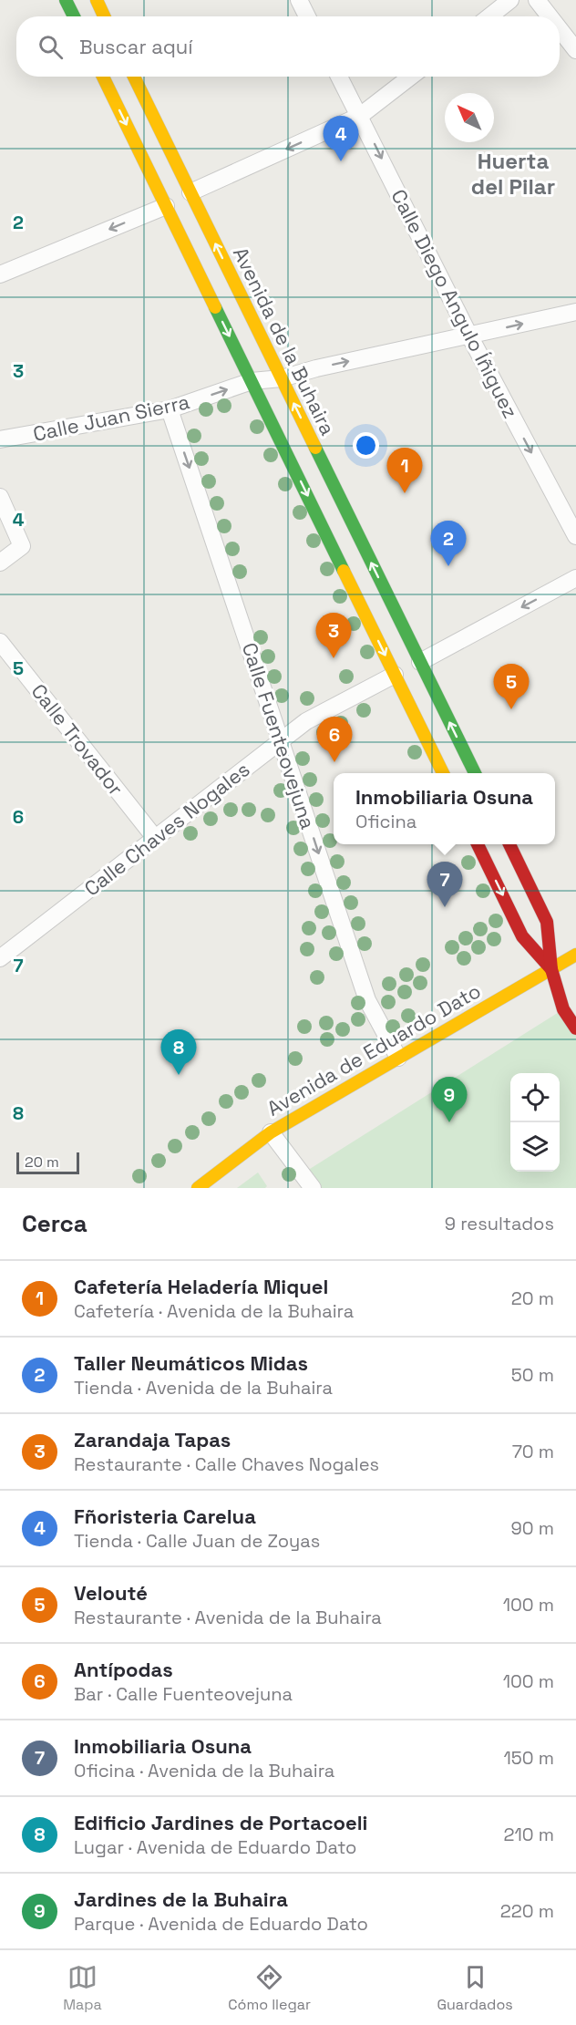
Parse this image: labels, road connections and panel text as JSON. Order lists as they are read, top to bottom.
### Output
{
  "streets": {
    "main road": ["Avenida de la Buhaira", "Avenida de Eduardo Dato"],
    "street": [
      "Calle Diego Angulo Íñiguez",
      "Calle Juan Sierra",
      "Calle Fuenteovejuna",
      "Calle Trovador",
      "Calle Chaves Nogales"
    ]
  },
  "crossings": [
    ["Calle Diego Angulo Íñiguez", "Calle Juan Sierra"],
    ["Avenida de la Buhaira", "Calle Juan Sierra"],
    ["Calle Juan Sierra", "Calle Fuenteovejuna"],
    ["Calle Fuenteovejuna", "Calle Chaves Nogales"],
    ["Calle Fuenteovejuna", "Avenida de Eduardo Dato"],
    ["Calle Trovador", "Calle Chaves Nogales"]
  ],
  "one_way": ["Calle Diego Angulo Íñiguez", "Calle Juan Sierra", "Calle Fuenteovejuna"],
  "districts": ["Huerta del Pilar"],
  "scale_bar": "20 m",
  "north": "top left",
  "page": {
    "search": "Buscar aquí",
    "pins": [
      "4",
      "1",
      "2",
      "3",
      "5",
      "6",
      "7",
      "8",
      "9"
    ],
    "popup": ["Inmobiliaria Osuna", "Oficina"],
    "scale": "20 m",
    "heading": ["Cerca", "9 resultados"],
    "list": [
      {
        "mark": "1",
        "name": "Cafetería Heladería Miquel",
        "note": "Cafetería · Avenida de la Buhaira",
        "value": "20 m"
      },
      {
        "mark": "2",
        "name": "Taller Neumáticos Midas",
        "note": "Tienda · Avenida de la Buhaira",
        "value": "50 m"
      },
      {
        "mark": "3",
        "name": "Zarandaja Tapas",
        "note": "Restaurante · Calle Chaves Nogales",
        "value": "70 m"
      },
      {
        "mark": "4",
        "name": "Fñoristeria Carelua",
        "note": "Tienda · Calle Juan de Zoyas",
        "value": "90 m"
      },
      {
        "mark": "5",
        "name": "Velouté",
        "note": "Restaurante · Avenida de la Buhaira",
        "value": "100 m"
      },
      {
        "mark": "6",
        "name": "Antípodas",
        "note": "Bar · Calle Fuenteovejuna",
        "value": "100 m"
      },
      {
        "mark": "7",
        "name": "Inmobiliaria Osuna",
        "note": "Oficina · Avenida de la Buhaira",
        "value": "150 m"
      },
      {
        "mark": "8",
        "name": "Edificio Jardines de Portacoeli",
        "note": "Lugar · Avenida de Eduardo Dato",
        "value": "210 m"
      },
      {
        "mark": "9",
        "name": "Jardines de la Buhaira",
        "note": "Parque · Avenida de Eduardo Dato",
        "value": "220 m"
      }
    ],
    "nav": ["Mapa", "Cómo llegar", "Guardados"]
  },
  "grid": {
    "rows": [
      "2",
      "3",
      "4",
      "5",
      "6",
      "7",
      "8"
    ]
  }
}
